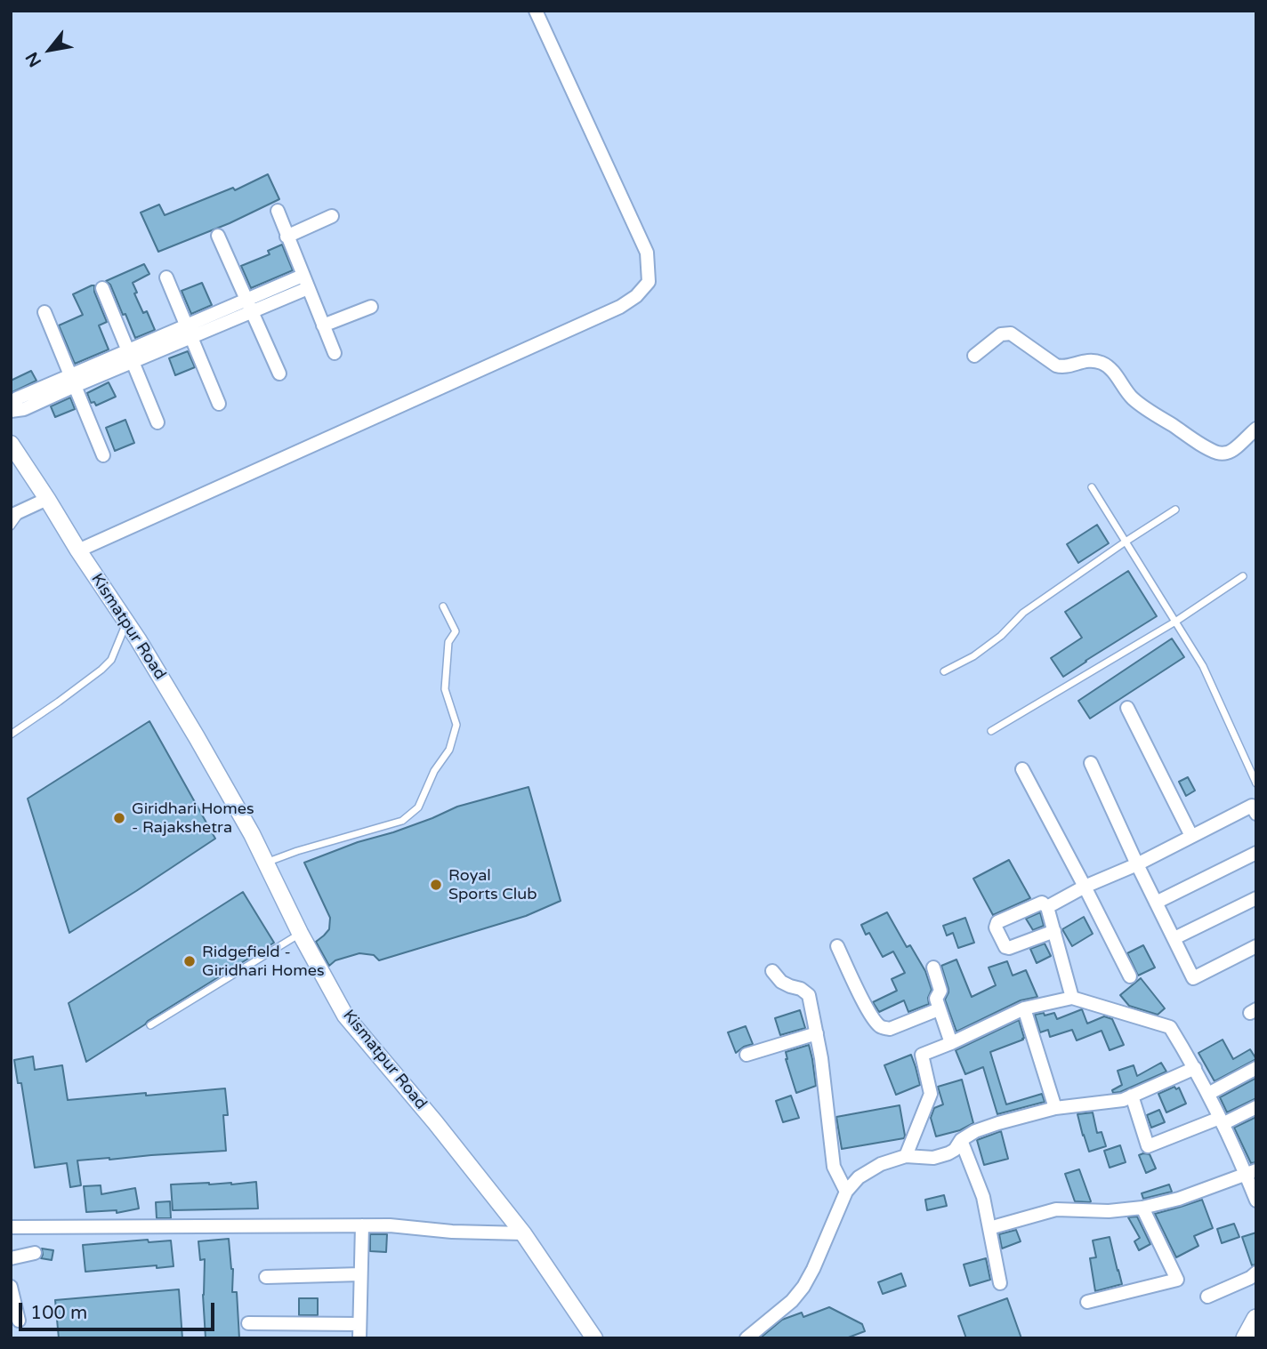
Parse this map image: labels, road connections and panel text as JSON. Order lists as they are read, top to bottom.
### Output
{
  "streets": {
    "street": ["Kismatpur Road"]
  },
  "places": ["Giridhari Homes - Rajakshetra", "Royal Sports Club", "Ridgefield - Giridhari Homes"],
  "scale_bar": "100 m",
  "north": "bottom left"
}
